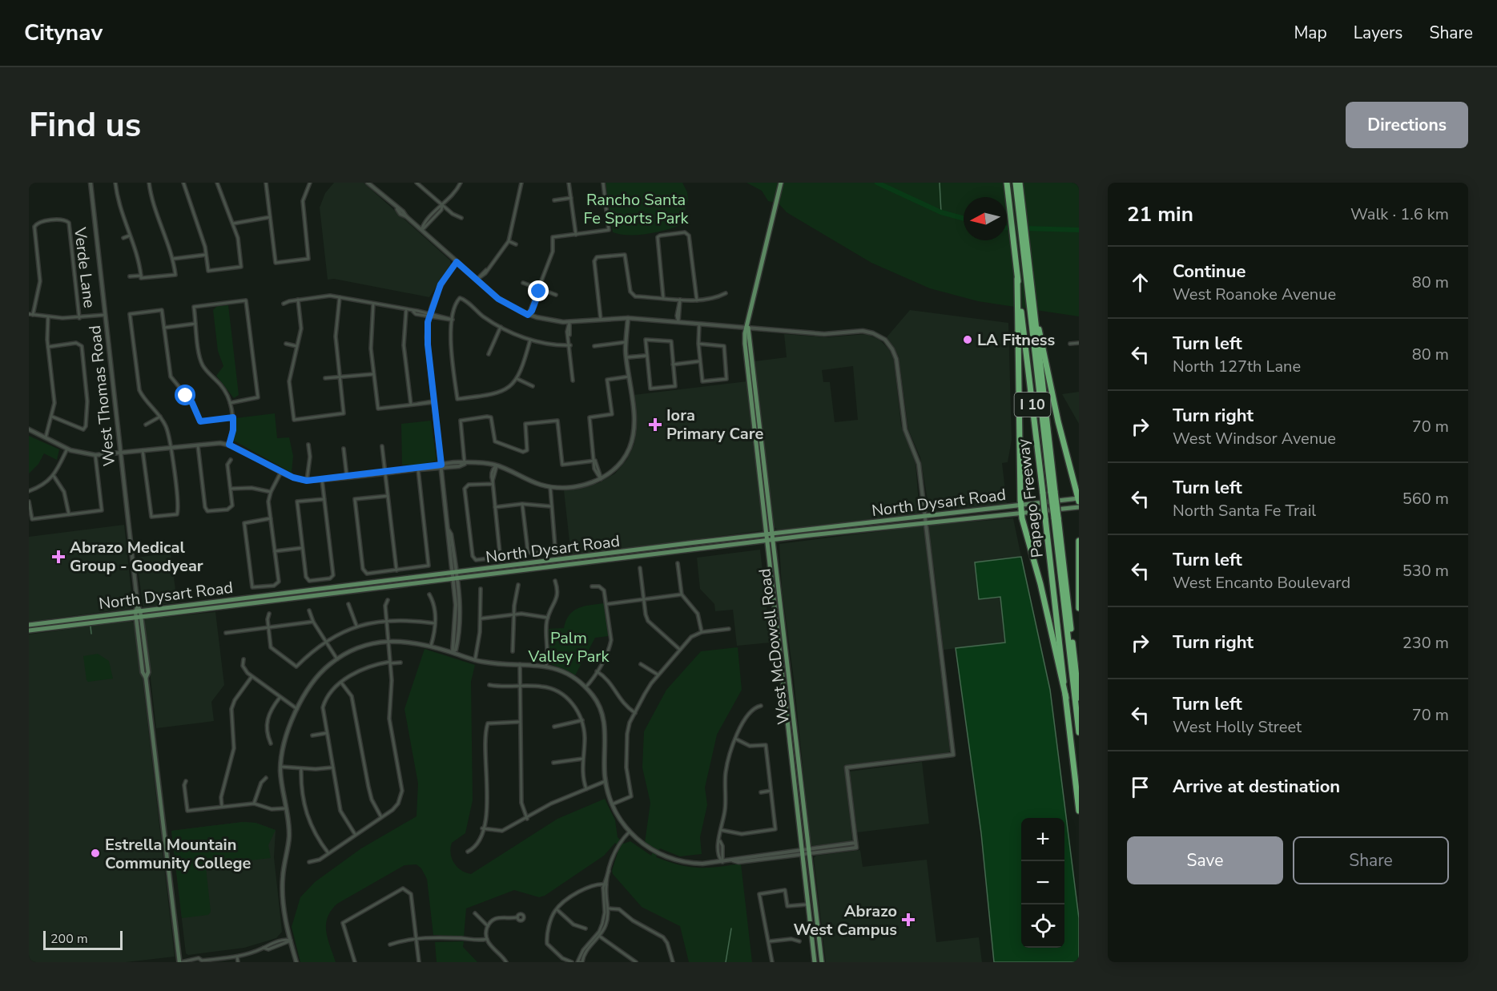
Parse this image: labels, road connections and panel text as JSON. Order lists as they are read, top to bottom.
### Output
{
  "streets": {
    "highway": ["I 10", "Papago Freeway"],
    "main road": ["West Thomas Road", "North Dysart Road", "West McDowell Road"],
    "street": ["Verde Lane"]
  },
  "crossings": [
    ["West Thomas Road", "North Dysart Road"],
    ["North Dysart Road", "West McDowell Road"]
  ],
  "parks": ["Rancho Santa Fe Sports Park", "Palm Valley Park"],
  "places": {
    "other": ["LA Fitness", "Estrella Mountain Community College"],
    "health": ["Iora Primary Care", "Abrazo Medical Group - Goodyear", "Abrazo West Campus"]
  },
  "scale_bar": "200 m",
  "north": "left",
  "page": {
    "header": "Citynav",
    "nav": ["Map", "Layers", "Share"],
    "buttons": [
      "Directions",
      ["Save", "Share"]
    ],
    "title": "Find us",
    "heading": ["21 min", "Walk · 1.6 km"],
    "list": [
      ["Continue", "West Roanoke Avenue", "80 m"],
      ["Turn left", "North 127th Lane", "80 m"],
      ["Turn right", "West Windsor Avenue", "70 m"],
      ["Turn left", "North Santa Fe Trail", "560 m"],
      ["Turn left", "West Encanto Boulevard", "530 m"],
      ["Turn right", "230 m"],
      ["Turn left", "West Holly Street", "70 m"],
      "Arrive at destination"
    ],
    "map_buttons": ["+", "−"],
    "scale": "200 m"
  }
}
